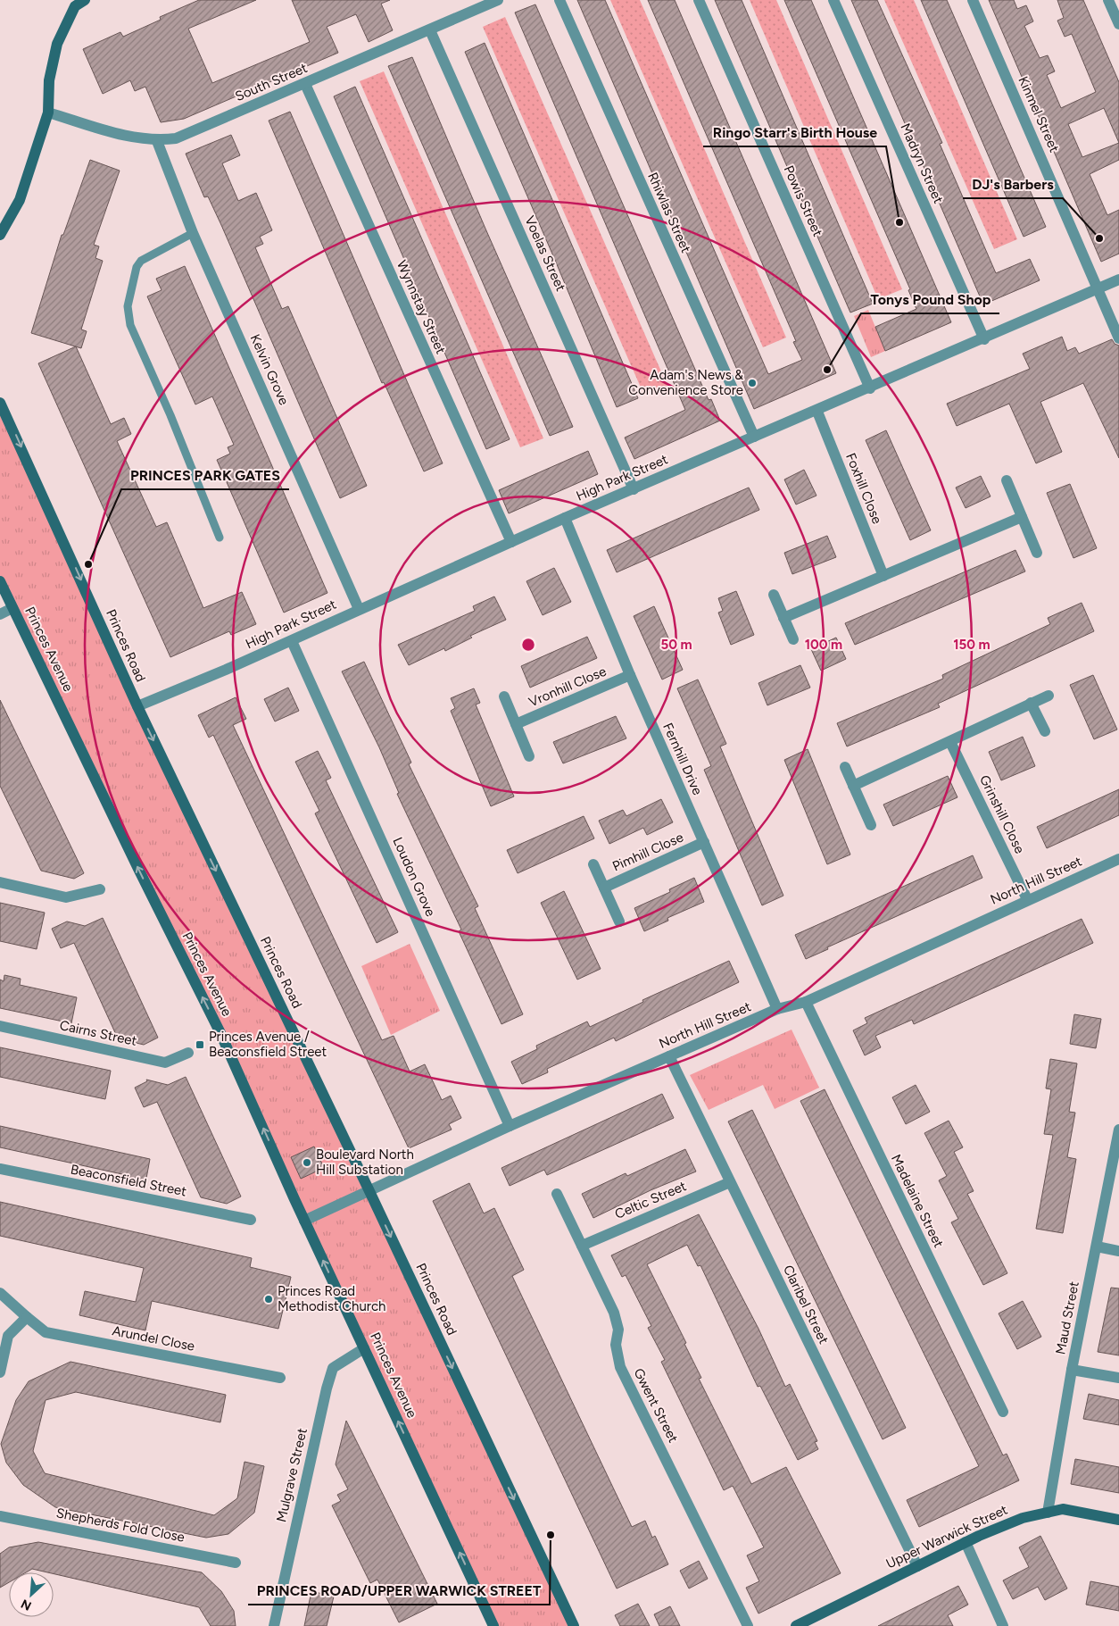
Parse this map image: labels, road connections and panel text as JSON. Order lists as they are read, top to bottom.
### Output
{
  "streets": {
    "main road": ["Princes Road", "Princes Avenue", "Upper Warwick Street"],
    "street": [
      "South Street",
      "Kinmel Street",
      "Madryn Street",
      "Powis Street",
      "Rhiwlas Street",
      "Voelas Street",
      "Wynnstay Street",
      "Kelvin Grove",
      "High Park Street",
      "Foxhill Close",
      "Vronhill Close",
      "Fernhill Drive",
      "Grinshill Close",
      "Pimhill Close",
      "Loudon Grove",
      "North Hill Street",
      "Cairns Street",
      "Beaconsfield Street",
      "Celtic Street",
      "Madelaine Street",
      "Claribel Street",
      "Maud Street",
      "Arundel Close",
      "Gwent Street",
      "Mulgrave Street",
      "Shepherds Fold Close"
    ]
  },
  "crossings": [
    ["South Street", "Voelas Street"],
    ["South Street", "Wynnstay Street"],
    ["South Street", "Kelvin Grove"],
    ["Kinmel Street", "High Park Street"],
    ["Madryn Street", "High Park Street"],
    ["Powis Street", "High Park Street"],
    ["Rhiwlas Street", "High Park Street"],
    ["Voelas Street", "High Park Street"],
    ["Wynnstay Street", "High Park Street"],
    ["Kelvin Grove", "High Park Street"],
    ["High Park Street", "Foxhill Close"],
    ["High Park Street", "Princes Road"],
    ["High Park Street", "Fernhill Drive"],
    ["High Park Street", "Loudon Grove"],
    ["Princes Road", "North Hill Street"],
    ["Princes Avenue", "North Hill Street"],
    ["Princes Avenue", "Mulgrave Street"],
    ["Vronhill Close", "Fernhill Drive"],
    ["Fernhill Drive", "Pimhill Close"],
    ["Fernhill Drive", "North Hill Street"],
    ["Grinshill Close", "North Hill Street"],
    ["Loudon Grove", "North Hill Street"],
    ["North Hill Street", "Madelaine Street"],
    ["North Hill Street", "Claribel Street"],
    ["Celtic Street", "Claribel Street"],
    ["Celtic Street", "Gwent Street"],
    ["Claribel Street", "Upper Warwick Street"],
    ["Maud Street", "Upper Warwick Street"]
  ],
  "one_way": ["Princes Road", "Princes Avenue"],
  "places": {
    "other": [
      "Ringo Starr's Birth House",
      "DJ's Barbers",
      "Tonys Pound Shop",
      "Adam's News & Convenience Store",
      "PRINCES PARK GATES",
      "Boulevard North Hill Substation",
      "Princes Road Methodist Church",
      "PRINCES ROAD/UPPER WARWICK STREET"
    ],
    "transit": ["Princes Avenue / Beaconsfield Street"]
  },
  "north": "bottom left",
  "rings": ["50 m", "100 m", "150 m"]
}
